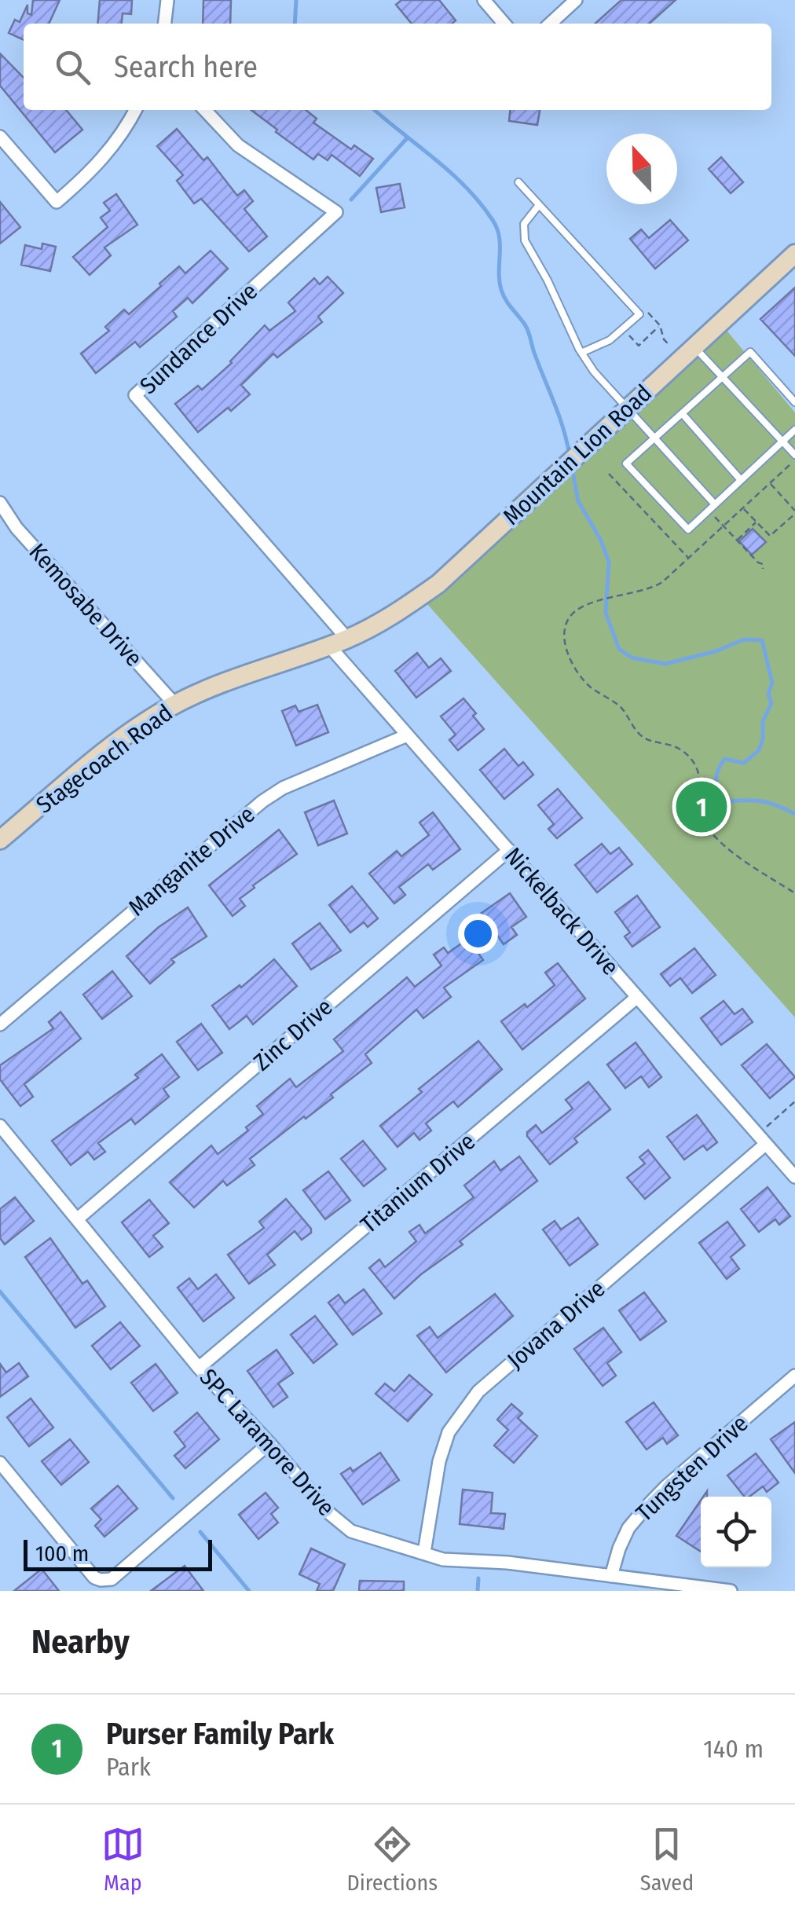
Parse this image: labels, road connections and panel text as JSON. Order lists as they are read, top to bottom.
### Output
{
  "streets": {
    "street": [
      "Sundance Drive",
      "Mountain Lion Road",
      "Kemosabe Drive",
      "Stagecoach Road",
      "Manganite Drive",
      "Nickelback Drive",
      "Zinc Drive",
      "Titanium Drive",
      "Jovana Drive",
      "SPC Laramore Drive",
      "Tungsten Drive"
    ]
  },
  "crossings": [
    ["Sundance Drive", "Mountain Lion Road"],
    ["Sundance Drive", "Stagecoach Road"],
    ["Mountain Lion Road", "Stagecoach Road"],
    ["Kemosabe Drive", "Stagecoach Road"],
    ["Stagecoach Road", "Nickelback Drive"],
    ["Manganite Drive", "Nickelback Drive"],
    ["Nickelback Drive", "Zinc Drive"],
    ["Nickelback Drive", "Titanium Drive"],
    ["Nickelback Drive", "Jovana Drive"],
    ["Zinc Drive", "SPC Laramore Drive"],
    ["Titanium Drive", "SPC Laramore Drive"],
    ["Jovana Drive", "SPC Laramore Drive"],
    ["SPC Laramore Drive", "Tungsten Drive"]
  ],
  "scale_bar": "100 m",
  "north": "top",
  "page": {
    "search": "Search here",
    "pins": "1",
    "scale": "100 m",
    "heading": "Nearby",
    "list": [
      {
        "mark": "1",
        "name": "Purser Family Park",
        "note": "Park",
        "value": "140 m"
      }
    ],
    "nav": ["Map", "Directions", "Saved"]
  }
}
